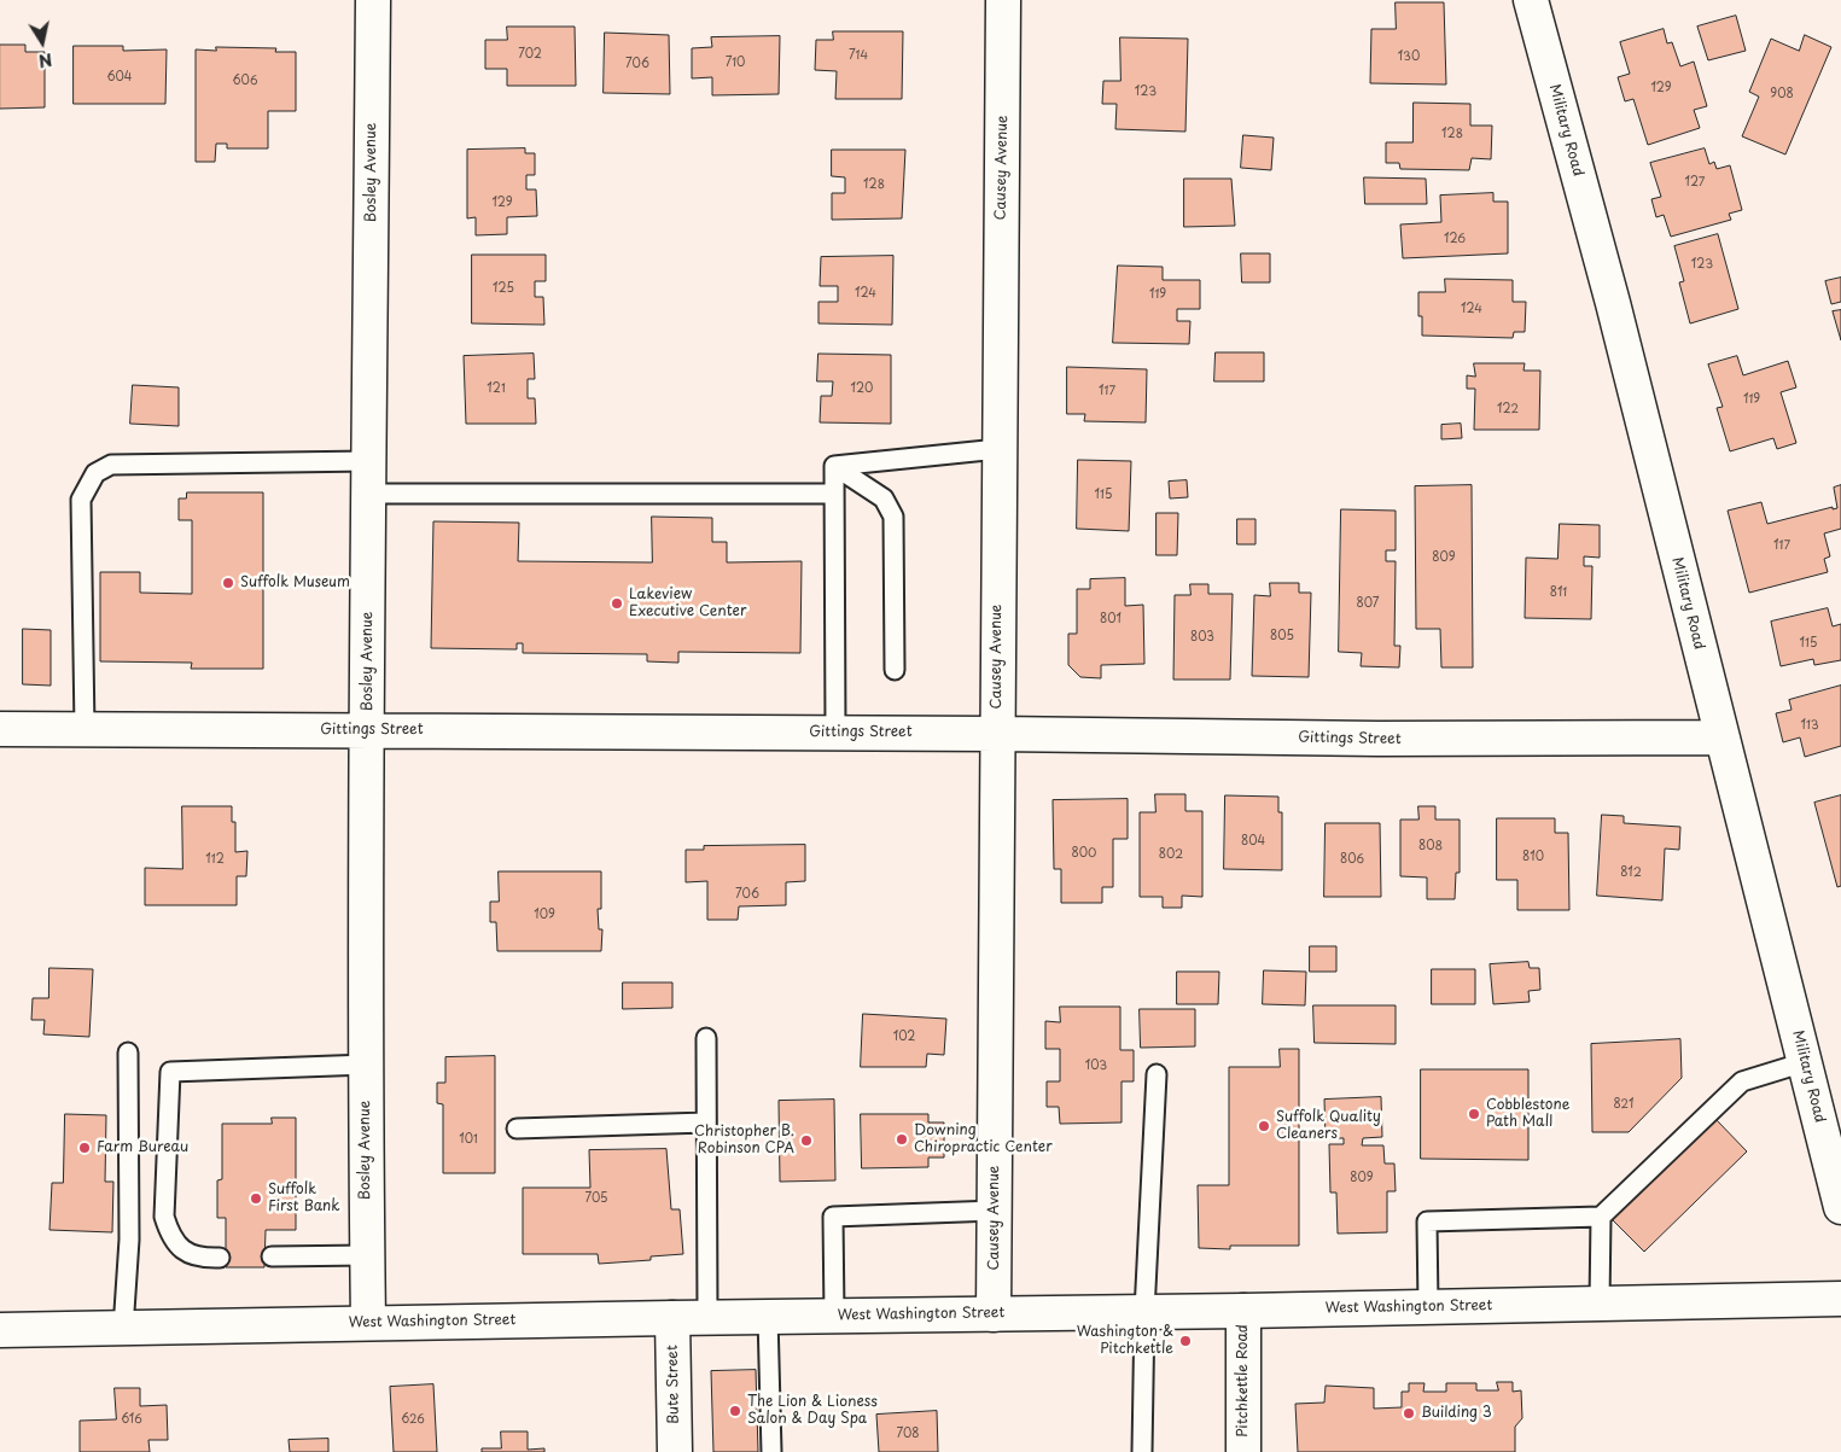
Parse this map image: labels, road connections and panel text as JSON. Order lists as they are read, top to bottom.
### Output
{
  "streets": {
    "street": [
      "Military Road",
      "Causey Avenue",
      "Bosley Avenue",
      "Gittings Street",
      "West Washington Street",
      "Pitchkettle Road",
      "Bute Street"
    ]
  },
  "crossings": [
    ["Military Road", "Gittings Street"],
    ["Causey Avenue", "Gittings Street"],
    ["Causey Avenue", "West Washington Street"],
    ["Bosley Avenue", "Gittings Street"],
    ["Bosley Avenue", "West Washington Street"],
    ["West Washington Street", "Pitchkettle Road"],
    ["West Washington Street", "Bute Street"]
  ],
  "places": [
    "Suffolk Museum",
    "Lakeview Executive Center",
    "Cobblestone Path Mall",
    "Suffolk Quality Cleaners",
    "Downing Chiropractic Center",
    "Christopher B. Robinson CPA",
    "Farm Bureau",
    "Suffolk First Bank",
    "Washington & Pitchkettle",
    "The Lion & Lioness Salon & Day Spa",
    "Building 3"
  ],
  "house_numbers": [
    "702",
    "714",
    "130",
    "710",
    "706",
    "604",
    "606",
    "129",
    "123",
    "908",
    "128",
    "127",
    "128",
    "129",
    "126",
    "123",
    "125",
    "124",
    "119",
    "124",
    "121",
    "120",
    "117",
    "119",
    "122",
    "115",
    "117",
    "809",
    "811",
    "807",
    "801",
    "805",
    "803",
    "115",
    "113",
    "804",
    "808",
    "800",
    "802",
    "810",
    "112",
    "806",
    "812",
    "706",
    "109",
    "102",
    "103",
    "821",
    "101",
    "809",
    "705",
    "616",
    "626",
    "708"
  ],
  "north": "bottom"
}
